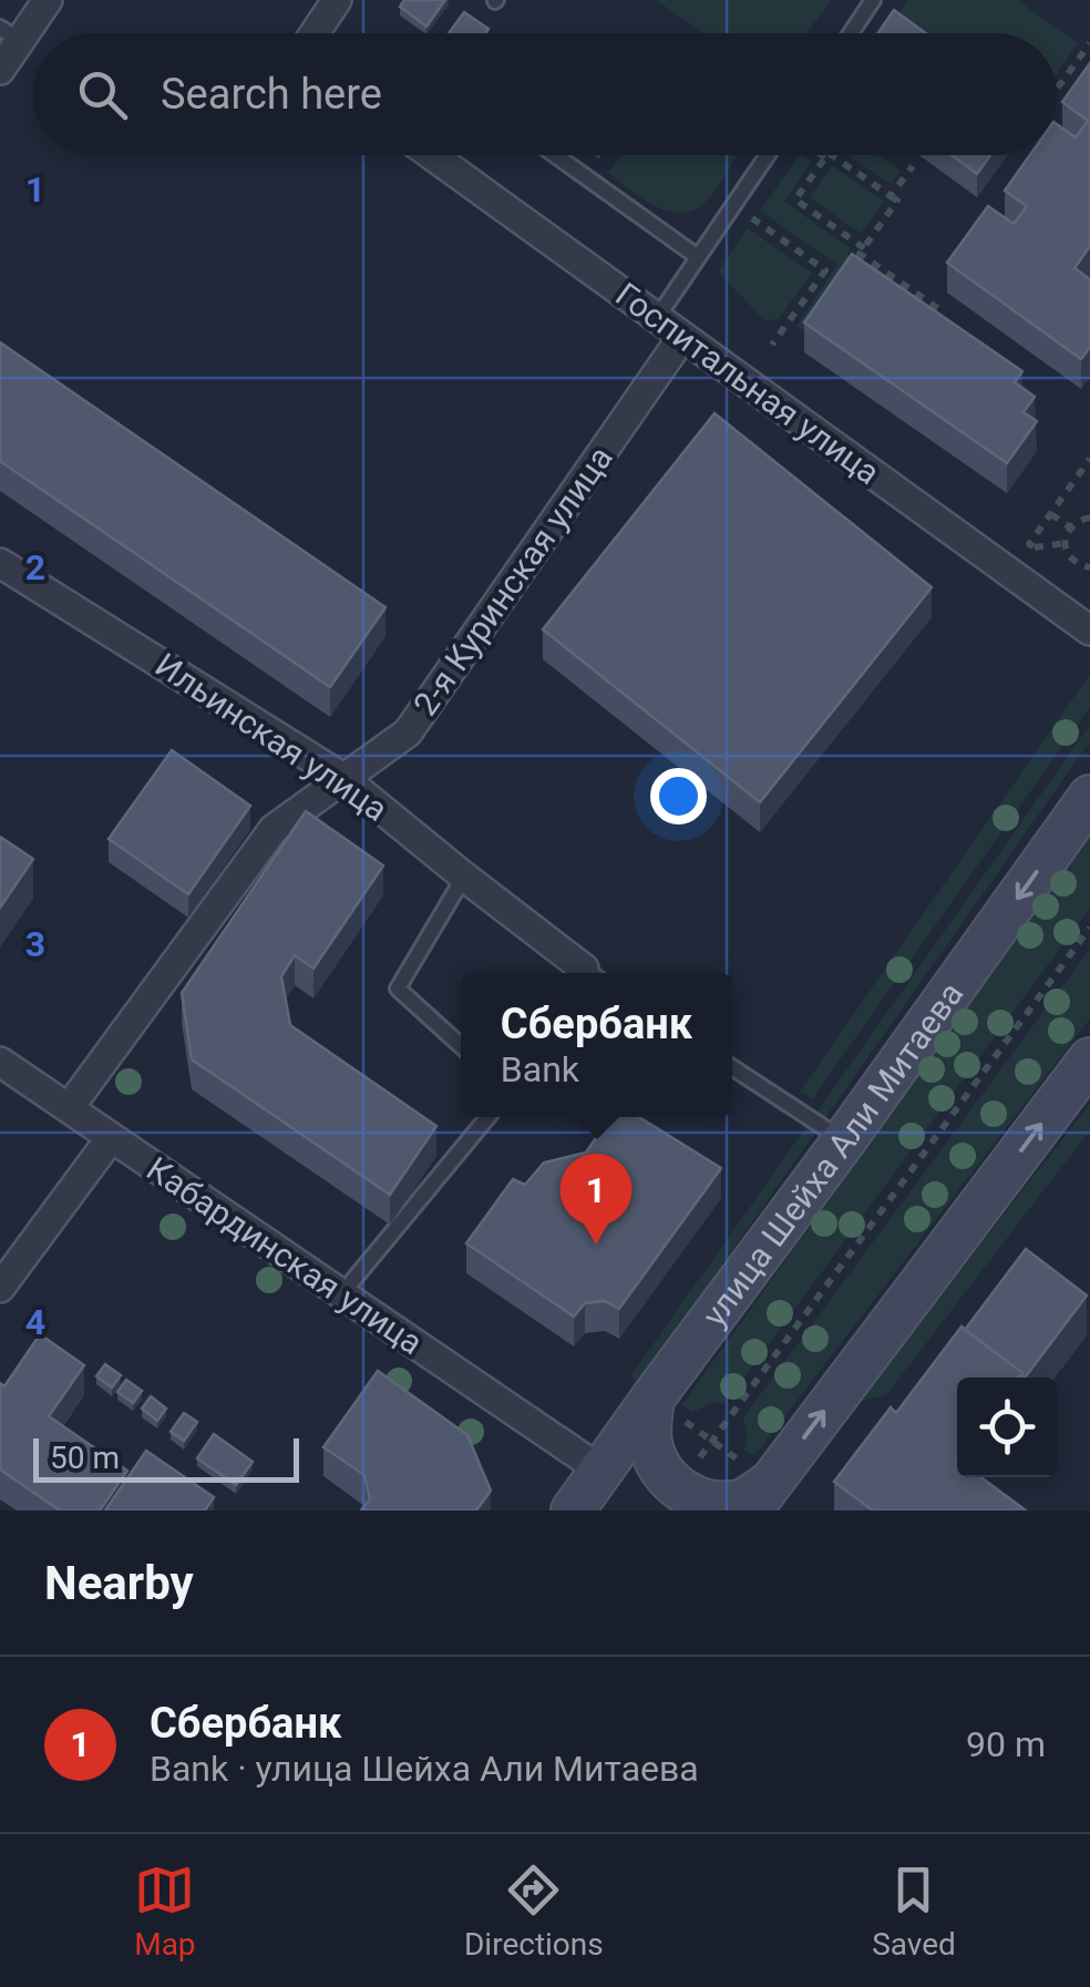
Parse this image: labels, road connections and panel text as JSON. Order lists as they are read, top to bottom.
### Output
{
  "streets": {
    "main road": ["улица Шейха Али Митаева"],
    "street": [
      "Госпитальная улица",
      "2-я Куринская улица",
      "Ильинская улица",
      "Кабардинская улица"
    ]
  },
  "crossings": [
    ["Госпитальная улица", "2-я Куринская улица"],
    ["2-я Куринская улица", "Ильинская улица"],
    ["2-я Куринская улица", "Кабардинская улица"],
    ["улица Шейха Али Митаева", "Кабардинская улица"]
  ],
  "scale_bar": "50 m",
  "page": {
    "search": "Search here",
    "popup": ["Сбербанк", "Bank"],
    "pins": "1",
    "scale": "50 m",
    "heading": "Nearby",
    "list": [
      {
        "mark": "1",
        "name": "Сбербанк",
        "note": "Bank · улица Шейха Али Митаева",
        "value": "90 m"
      }
    ],
    "nav": ["Map", "Directions", "Saved"]
  },
  "grid": {
    "rows": [
      "1",
      "2",
      "3",
      "4"
    ]
  }
}
